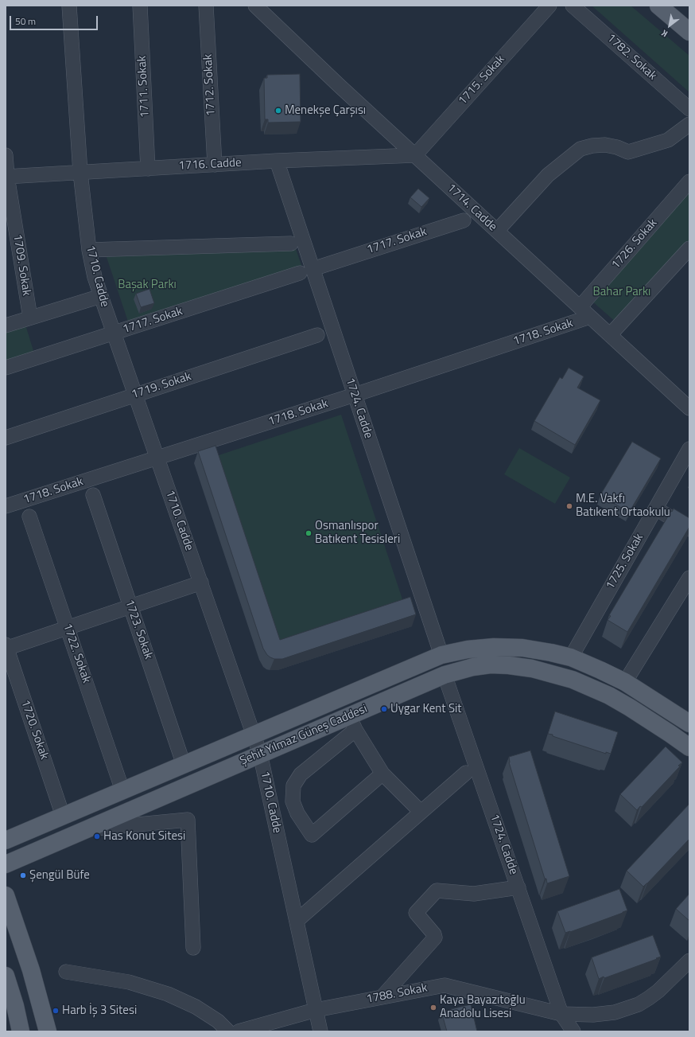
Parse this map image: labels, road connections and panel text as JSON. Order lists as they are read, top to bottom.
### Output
{
  "streets": {
    "main road": ["Şehit Yılmaz Güneş Caddesi"],
    "street": [
      "1782. Sokak",
      "1715. Sokak",
      "1712. Sokak",
      "1711. Sokak",
      "1716. Cadde",
      "1714. Cadde",
      "1717. Sokak",
      "1726. Sokak",
      "1709. Sokak",
      "1710. Cadde",
      "1718. Sokak",
      "1719. Sokak",
      "1724. Cadde",
      "1725. Sokak",
      "1723. Sokak",
      "1722. Sokak",
      "1720. Sokak",
      "1788. Sokak"
    ]
  },
  "crossings": [
    ["1715. Sokak", "1716. Cadde"],
    ["1715. Sokak", "1714. Cadde"],
    ["1712. Sokak", "1716. Cadde"],
    ["1711. Sokak", "1716. Cadde"],
    ["1716. Cadde", "1714. Cadde"],
    ["1716. Cadde", "1709. Sokak"],
    ["1716. Cadde", "1710. Cadde"],
    ["1716. Cadde", "1724. Cadde"],
    ["1714. Cadde", "1726. Sokak"],
    ["1714. Cadde", "1718. Sokak"],
    ["1717. Sokak", "1710. Cadde"],
    ["1717. Sokak", "1724. Cadde"],
    ["1726. Sokak", "1718. Sokak"],
    ["1710. Cadde", "1718. Sokak"],
    ["1710. Cadde", "1719. Sokak"],
    ["1710. Cadde", "Şehit Yılmaz Güneş Caddesi"],
    ["1710. Cadde", "1788. Sokak"],
    ["1718. Sokak", "1724. Cadde"],
    ["1724. Cadde", "Şehit Yılmaz Güneş Caddesi"],
    ["1724. Cadde", "1788. Sokak"],
    ["1725. Sokak", "Şehit Yılmaz Güneş Caddesi"],
    ["1723. Sokak", "Şehit Yılmaz Güneş Caddesi"],
    ["1722. Sokak", "Şehit Yılmaz Güneş Caddesi"],
    ["1720. Sokak", "Şehit Yılmaz Güneş Caddesi"]
  ],
  "parks": ["Başak Parkı", "Bahar Parkı"],
  "places": [
    "Menekşe Çarşısı",
    "M.E. Vakfı Batıkent Ortaokulu",
    "Osmanlıspor Batıkent Tesisleri",
    "Uygar Kent Sit",
    "Has Konut Sitesi",
    "Şengül Büfe",
    "Kaya Bayazıtoğlu Anadolu Lisesi",
    "Harb İş 3 Sitesi"
  ],
  "scale_bar": "50 m",
  "north": "bottom left"
}
